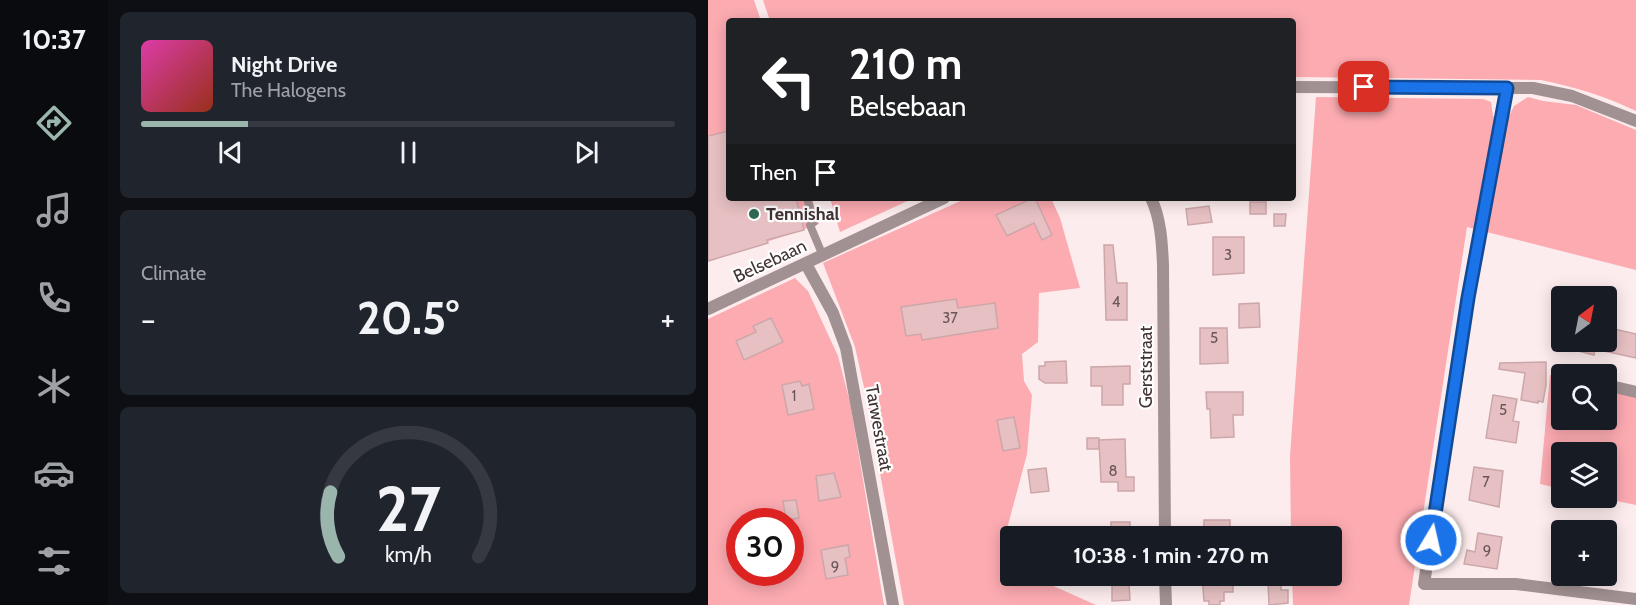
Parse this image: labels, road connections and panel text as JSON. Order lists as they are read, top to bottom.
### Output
{
  "streets": {
    "street": ["Belsebaan", "Gerststraat", "Tarwestraat"]
  },
  "crossings": [
    ["Belsebaan", "Tarwestraat"]
  ],
  "places": ["Tennishal"],
  "house_numbers": [
    "3",
    "4",
    "37",
    "5",
    "1",
    "5",
    "8",
    "7",
    "9",
    "9"
  ],
  "north": "top right",
  "page": {
    "tabs": "10:37",
    "turn": ["210 m", "Belsebaan"],
    "song": ["Night Drive", "The Halogens"],
    "then": "Then",
    "tile": "Climate",
    "map_buttons": "+",
    "heat": ["−", "20.5°", "+"],
    "limit": "30",
    "trip": "10:38 · 1 min · 270 m",
    "gauge": ["27", "km/h"]
  }
}
